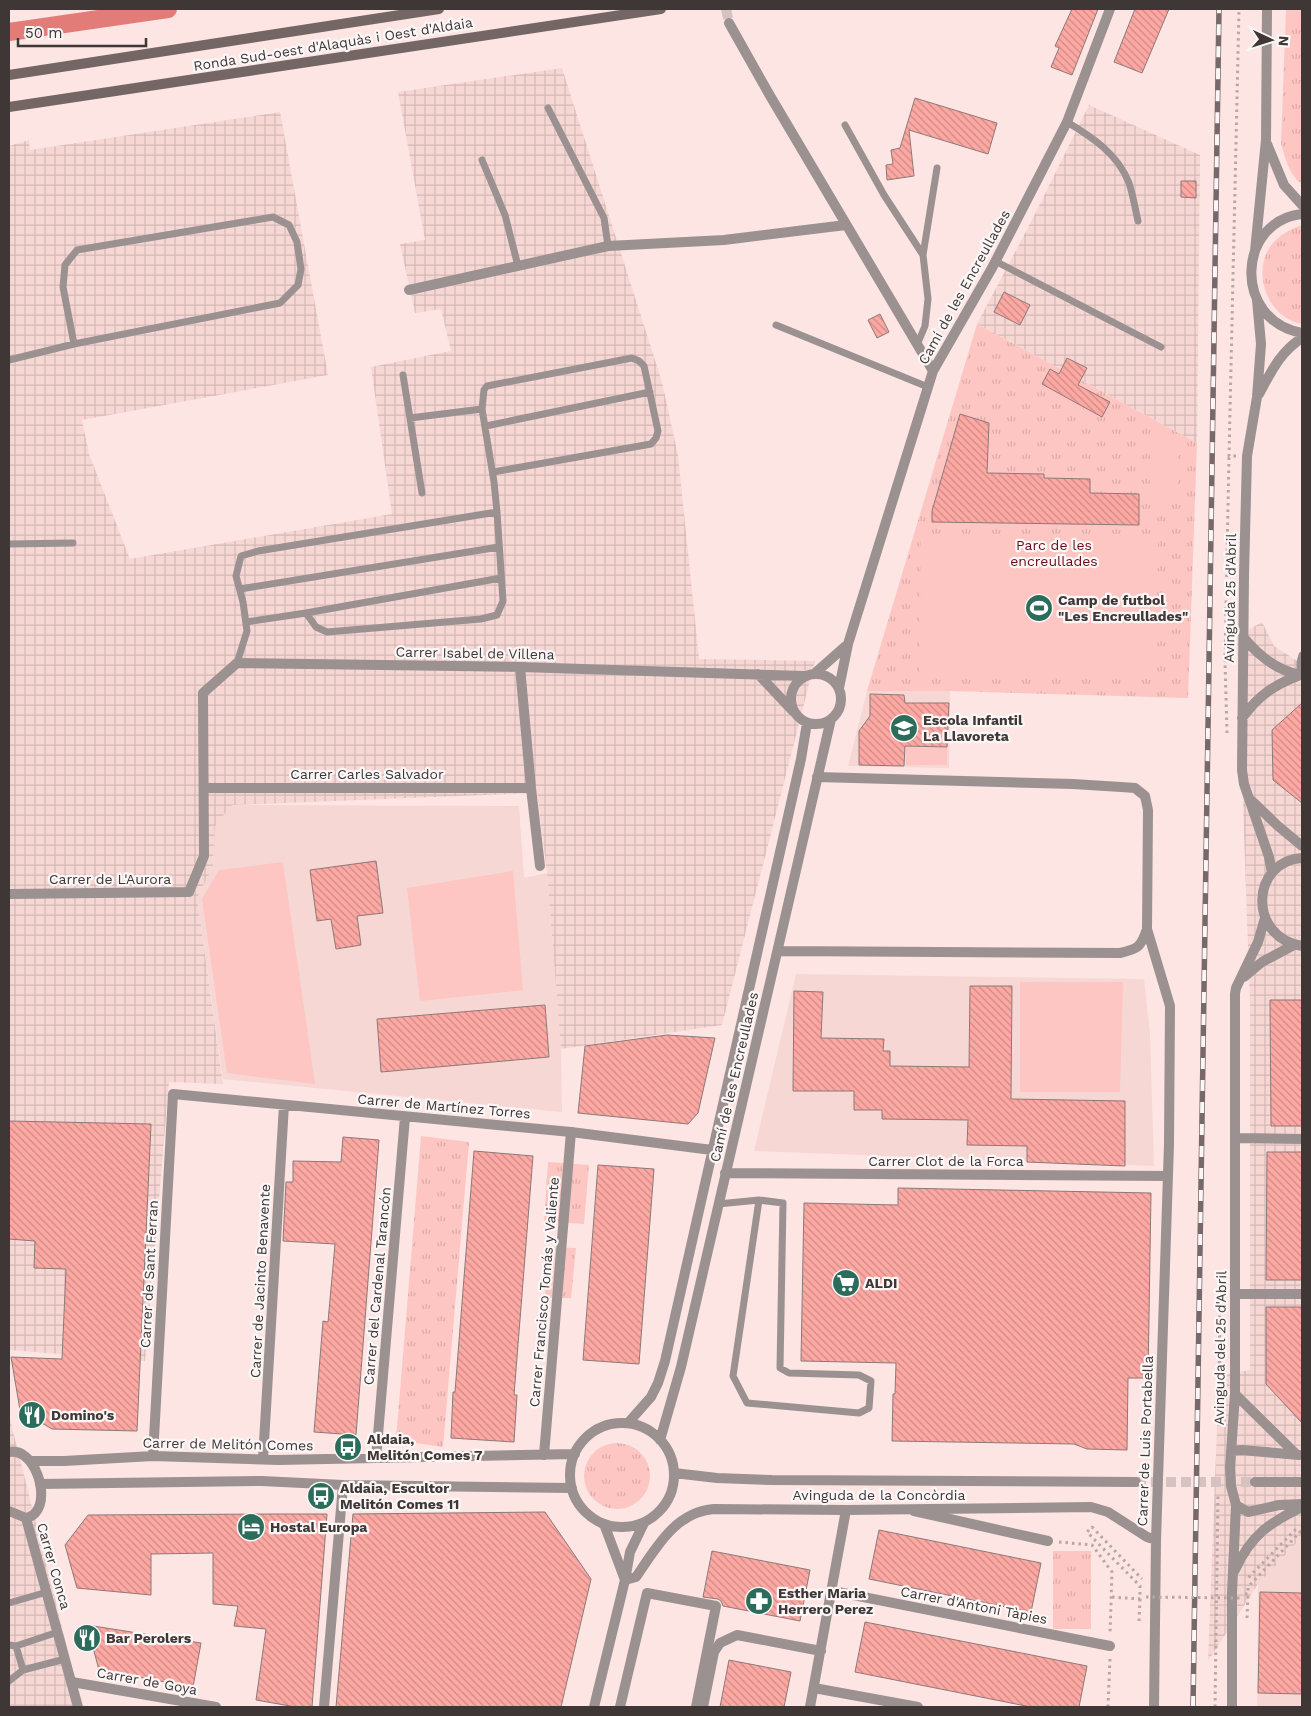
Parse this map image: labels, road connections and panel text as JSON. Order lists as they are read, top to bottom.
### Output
{
  "streets": {
    "main road": ["Ronda Sud-oest d'Alaquàs i Oest d'Aldaia"],
    "street": [
      "Camí de les Encreullades",
      "Avinguda 25 d'Abril",
      "Carrer Isabel de Villena",
      "Carrer Carles Salvador",
      "Carrer de L'Aurora",
      "Carrer de Martínez Torres",
      "Carrer Clot de la Forca",
      "Carrer de Sant Ferran",
      "Carrer de Jacinto Benavente",
      "Carrer del Cardenal Tarancón",
      "Carrer Francisco Tomás y Valiente",
      "Avinguda del 25 d'Abril",
      "Carrer de Luis Portabella",
      "Carrer de Melitón Comes",
      "Avinguda de la Concòrdia",
      "Carrer Conca",
      "Carrer d'Antoni Tàpies",
      "Carrer de Goya"
    ]
  },
  "crossings": [
    ["Camí de les Encreullades", "Carrer Isabel de Villena"],
    ["Camí de les Encreullades", "Carrer de Martínez Torres"],
    ["Camí de les Encreullades", "Carrer Clot de la Forca"],
    ["Camí de les Encreullades", "Carrer de Luis Portabella"],
    ["Camí de les Encreullades", "Carrer de Melitón Comes"],
    ["Camí de les Encreullades", "Avinguda de la Concòrdia"],
    ["Carrer Isabel de Villena", "Carrer de L'Aurora"],
    ["Carrer Carles Salvador", "Carrer de L'Aurora"],
    ["Carrer de Martínez Torres", "Carrer de Sant Ferran"],
    ["Carrer de Martínez Torres", "Carrer de Jacinto Benavente"],
    ["Carrer de Martínez Torres", "Carrer del Cardenal Tarancón"],
    ["Carrer de Martínez Torres", "Carrer Francisco Tomás y Valiente"],
    ["Carrer Clot de la Forca", "Carrer de Luis Portabella"],
    ["Carrer de Sant Ferran", "Carrer de Melitón Comes"],
    ["Carrer de Jacinto Benavente", "Carrer de Melitón Comes"],
    ["Carrer del Cardenal Tarancón", "Carrer de Melitón Comes"],
    ["Carrer Francisco Tomás y Valiente", "Carrer de Melitón Comes"],
    ["Carrer de Luis Portabella", "Avinguda de la Concòrdia"],
    ["Carrer de Melitón Comes", "Avinguda de la Concòrdia"],
    ["Carrer Conca", "Carrer de Goya"]
  ],
  "parks": ["Parc de les encreullades"],
  "places": {
    "sports": ["Camp de futbol \"Les Encreullades\""],
    "school or university": ["Escola Infantil La Llavoreta"],
    "supermarket": ["ALDI"],
    "restaurant": ["Domino's", "Bar Perolers"],
    "bus stop": ["Aldaia, Melitón Comes 7", "Aldaia, Escultor Melitón Comes 11"],
    "hotel": ["Hostal Europa"],
    "pharmacy": ["Esther Maria Herrero Perez"]
  },
  "scale_bar": "50 m",
  "north": "right"
}
